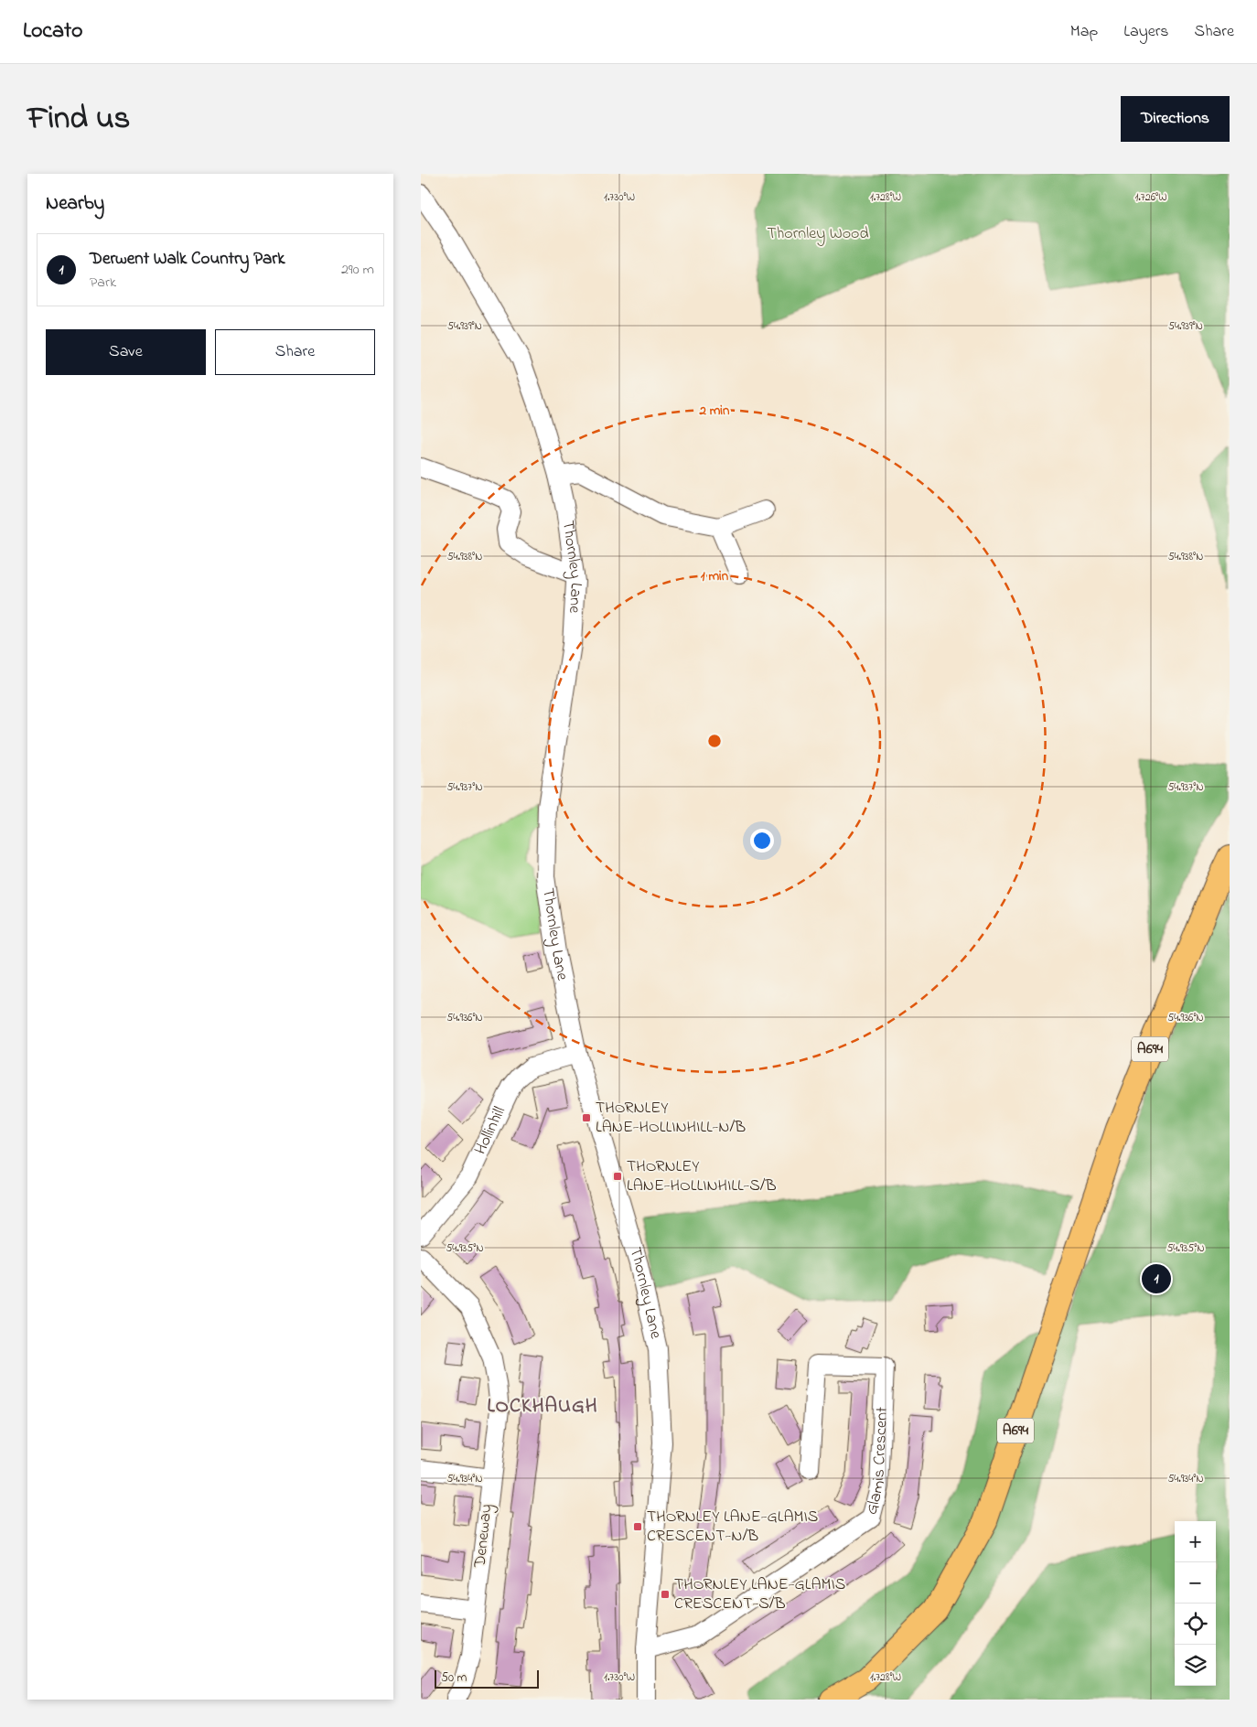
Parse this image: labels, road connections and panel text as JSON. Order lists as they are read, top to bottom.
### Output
{
  "streets": {
    "main road": ["A694"],
    "street": [
      "Thornley Lane",
      "Hollinhill",
      "Glamis Crescent",
      "Deneway"
    ]
  },
  "crossings": [
    ["Thornley Lane", "Hollinhill"],
    ["Thornley Lane", "Glamis Crescent"]
  ],
  "districts": ["LOCKHAUGH"],
  "parks": ["Thornley Wood"],
  "places": {
    "transit": [
      "THORNLEY LANE-HOLLINHILL-N/B",
      "THORNLEY LANE-HOLLINHILL-S/B",
      "THORNLEY LANE-GLAMIS CRESCENT-N/B",
      "THORNLEY LANE-GLAMIS CRESCENT-S/B"
    ]
  },
  "scale_bar": "50 m",
  "page": {
    "header": "Locato",
    "nav": ["Map", "Layers", "Share"],
    "title": "Find us",
    "buttons": [
      "Directions",
      ["Save", "Share"]
    ],
    "heading": "Nearby",
    "list": [
      {
        "mark": "1",
        "name": "Derwent Walk Country Park",
        "note": "Park",
        "value": "290 m"
      }
    ],
    "pins": "1",
    "map_buttons": ["+", "−"],
    "scale": "50 m"
  },
  "coordinates": [
    "1.730°W",
    "1.728°W",
    "1.726°W",
    "54.939°N",
    "54.938°N",
    "54.937°N",
    "54.936°N",
    "54.935°N",
    "54.934°N"
  ],
  "rings": ["2 min", "1 min"]
}
